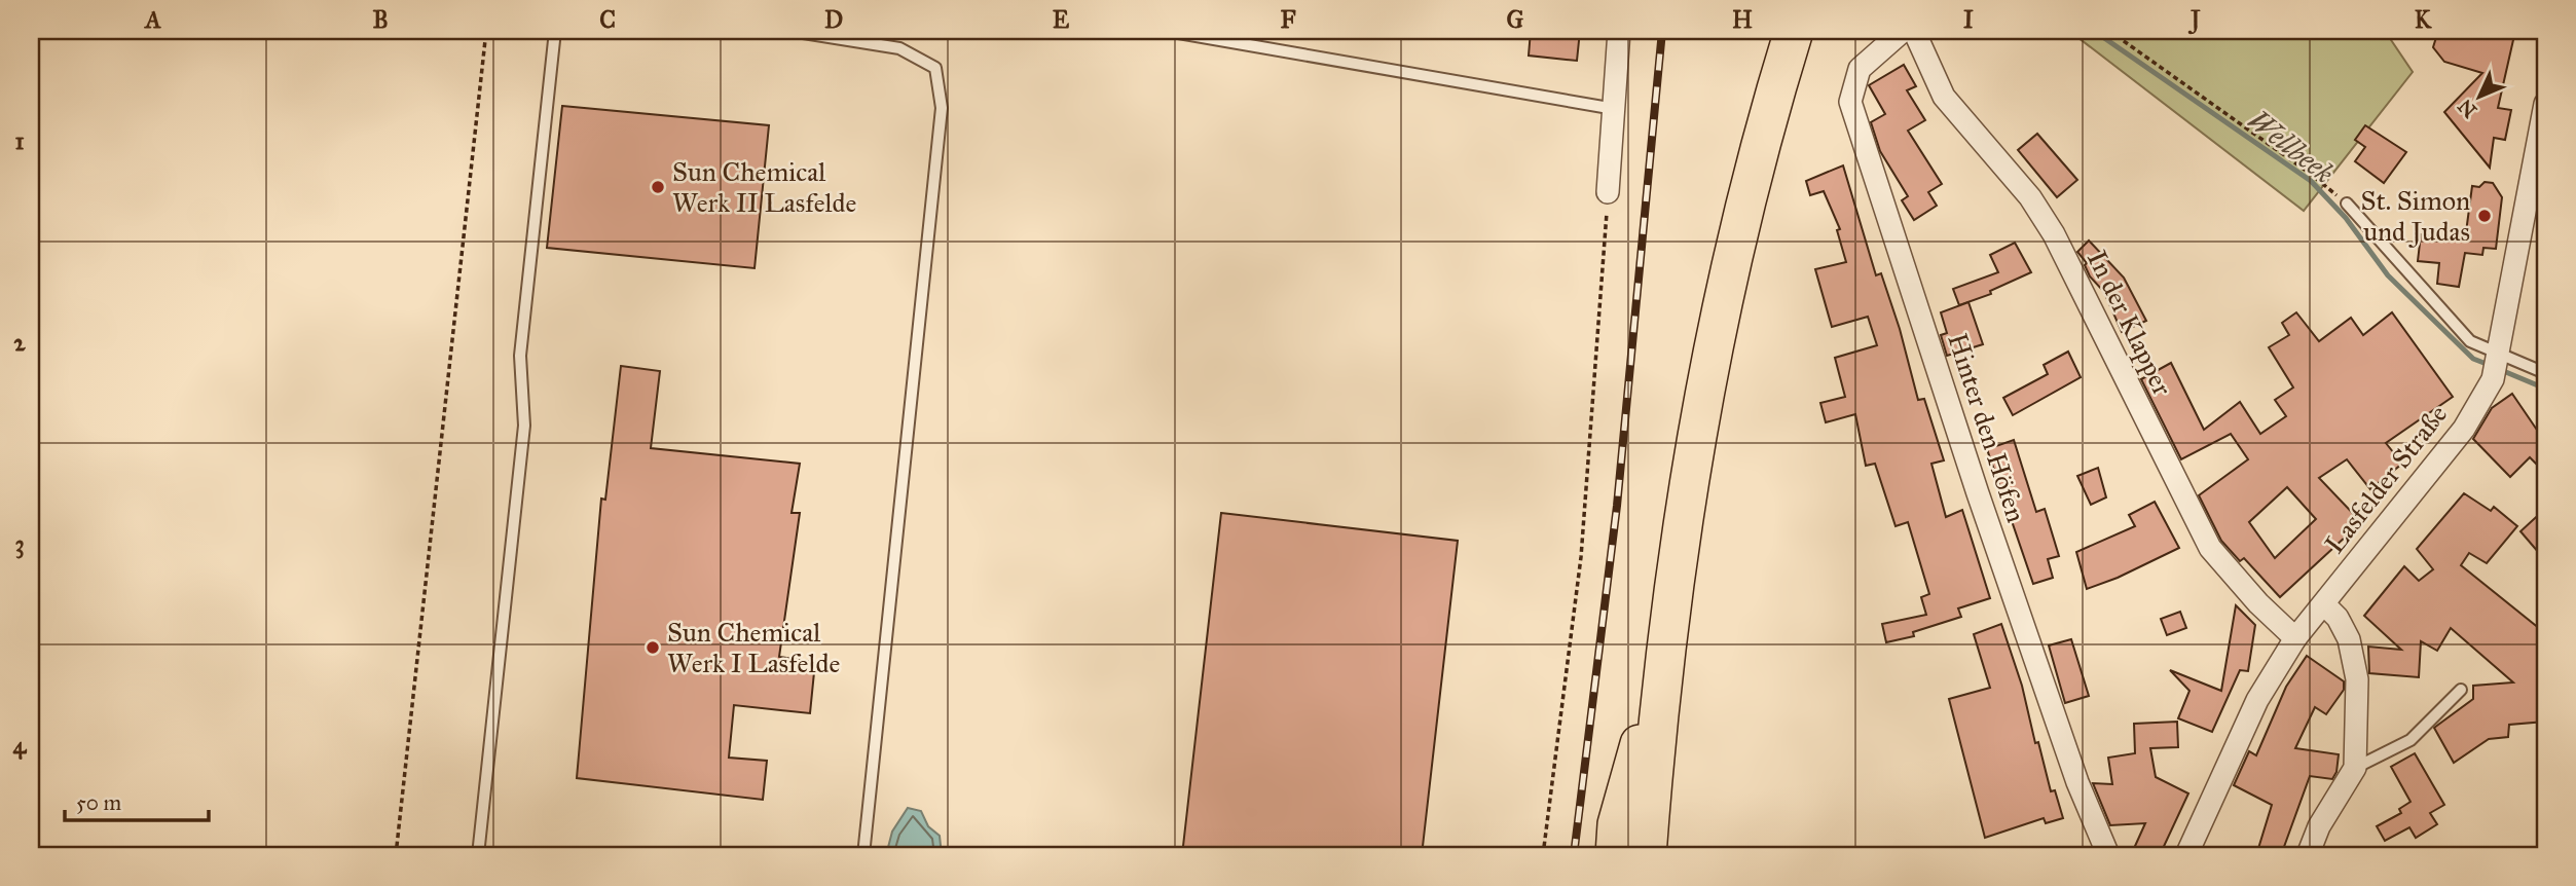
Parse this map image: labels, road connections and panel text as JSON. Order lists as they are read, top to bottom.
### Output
{
  "streets": {
    "street": ["In der Klapper", "Hinter den Höfen", "Lasfelder Straße"]
  },
  "crossings": [
    ["In der Klapper", "Lasfelder Straße"]
  ],
  "water": ["Wellbeek"],
  "places": ["Sun Chemical Werk II Lasfelde", "St. Simon und Judas", "Sun Chemical Werk I Lasfelde"],
  "scale_bar": "50 m",
  "north": "bottom left",
  "grid": {
    "columns": [
      "A",
      "B",
      "C",
      "D",
      "E",
      "F",
      "G",
      "H",
      "I",
      "J",
      "K"
    ],
    "rows": [
      "1",
      "2",
      "3",
      "4"
    ]
  }
}
